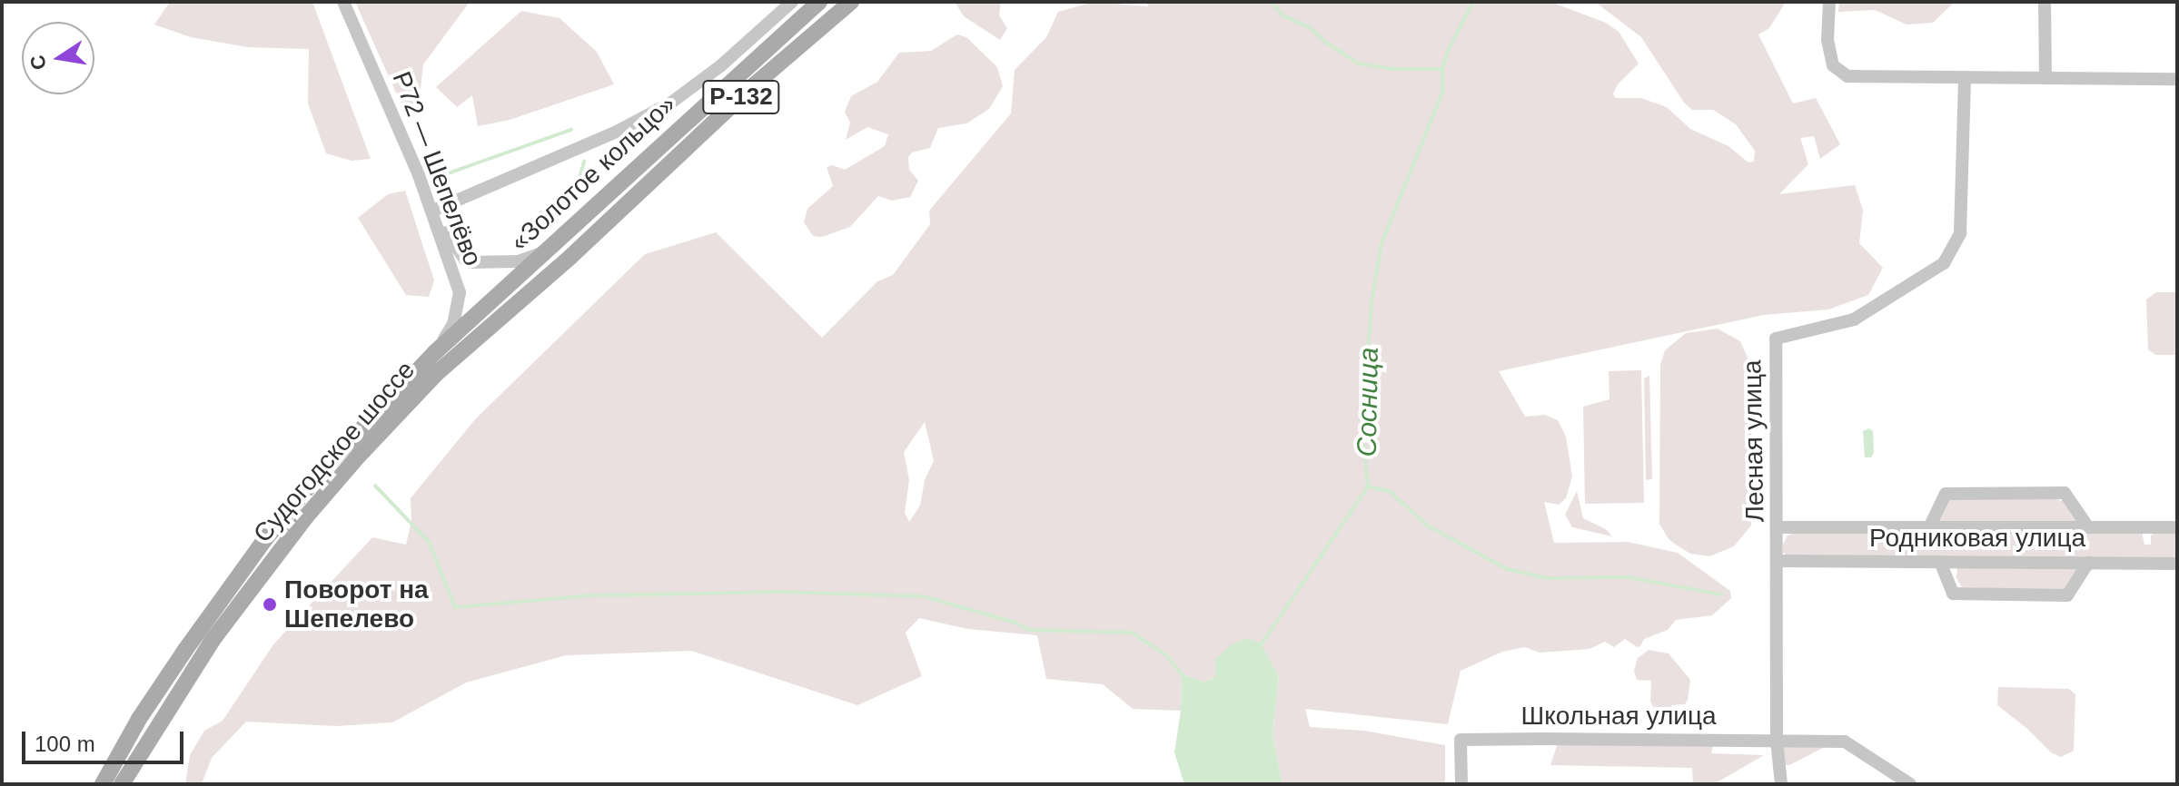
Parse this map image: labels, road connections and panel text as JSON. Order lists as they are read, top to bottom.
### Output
{
  "streets": {
    "main road": ["Р-132", "«Золотое кольцо»", "Судогодское шоссе"],
    "street": [
      "Р72 — Шепелёво",
      "Лесная улица",
      "Родниковая улица",
      "Школьная улица"
    ]
  },
  "crossings": [
    ["Р72 — Шепелёво", "«Золотое кольцо»"],
    ["Р72 — Шепелёво", "Судогодское шоссе"],
    ["«Золотое кольцо»", "Судогодское шоссе"],
    ["Лесная улица", "Родниковая улица"],
    ["Лесная улица", "Школьная улица"]
  ],
  "water": ["Сосница"],
  "places": ["Поворот на Шепелево"],
  "scale_bar": "100 m",
  "north": "left"
}
